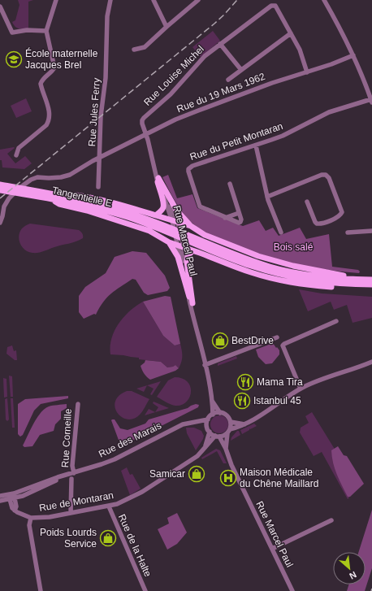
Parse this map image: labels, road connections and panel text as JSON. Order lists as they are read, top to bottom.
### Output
{
  "streets": {
    "main road": ["Tangentielle E"],
    "street": [
      "Rue Louise Michel",
      "Rue du 19 Mars 1962",
      "Rue Jules Ferry",
      "Rue du Petit Montaran",
      "Rue Marcel Paul",
      "Rue Corneille",
      "Rue des Marais",
      "Rue de Montaran",
      "Rue de la Halte"
    ]
  },
  "crossings": [
    ["Rue Louise Michel", "Rue du 19 Mars 1962"],
    ["Rue Louise Michel", "Rue Marcel Paul"],
    ["Rue du 19 Mars 1962", "Rue Jules Ferry"],
    ["Rue Marcel Paul", "Rue des Marais"],
    ["Rue Marcel Paul", "Rue de Montaran"],
    ["Rue Corneille", "Rue des Marais"],
    ["Rue Corneille", "Rue de Montaran"],
    ["Rue des Marais", "Rue de Montaran"],
    ["Rue de Montaran", "Rue de la Halte"]
  ],
  "parks": ["Bois salé"],
  "places": {
    "school or university": ["École maternelle Jacques Brel"],
    "shop": ["BestDrive", "Samicar", "Poids Lourds Service"],
    "restaurant": ["Mama Tira", "Istanbul 45"],
    "hospital": ["Maison Médicale du Chêne Maillard"]
  },
  "north": "bottom right"
}
